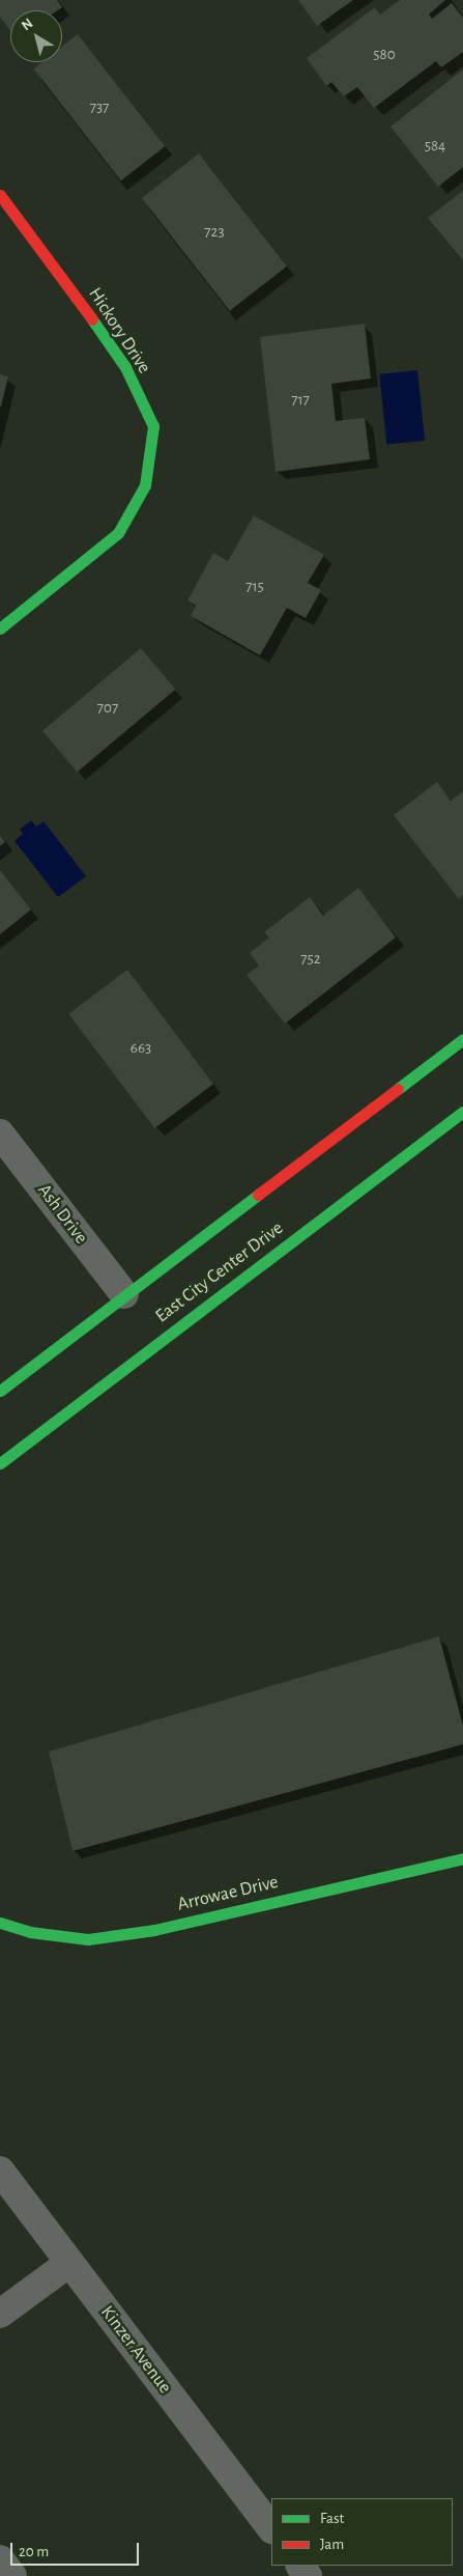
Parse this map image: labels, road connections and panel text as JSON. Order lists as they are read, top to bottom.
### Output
{
  "streets": {
    "street": [
      "Hickory Drive",
      "Ash Drive",
      "East City Center Drive",
      "Arrowae Drive",
      "Kinzer Avenue"
    ]
  },
  "house_numbers": [
    "580",
    "737",
    "584",
    "723",
    "717",
    "715",
    "707",
    "752",
    "663"
  ],
  "legend": ["Fast", "Jam"],
  "scale_bar": "20 m",
  "north": "top left"
}
